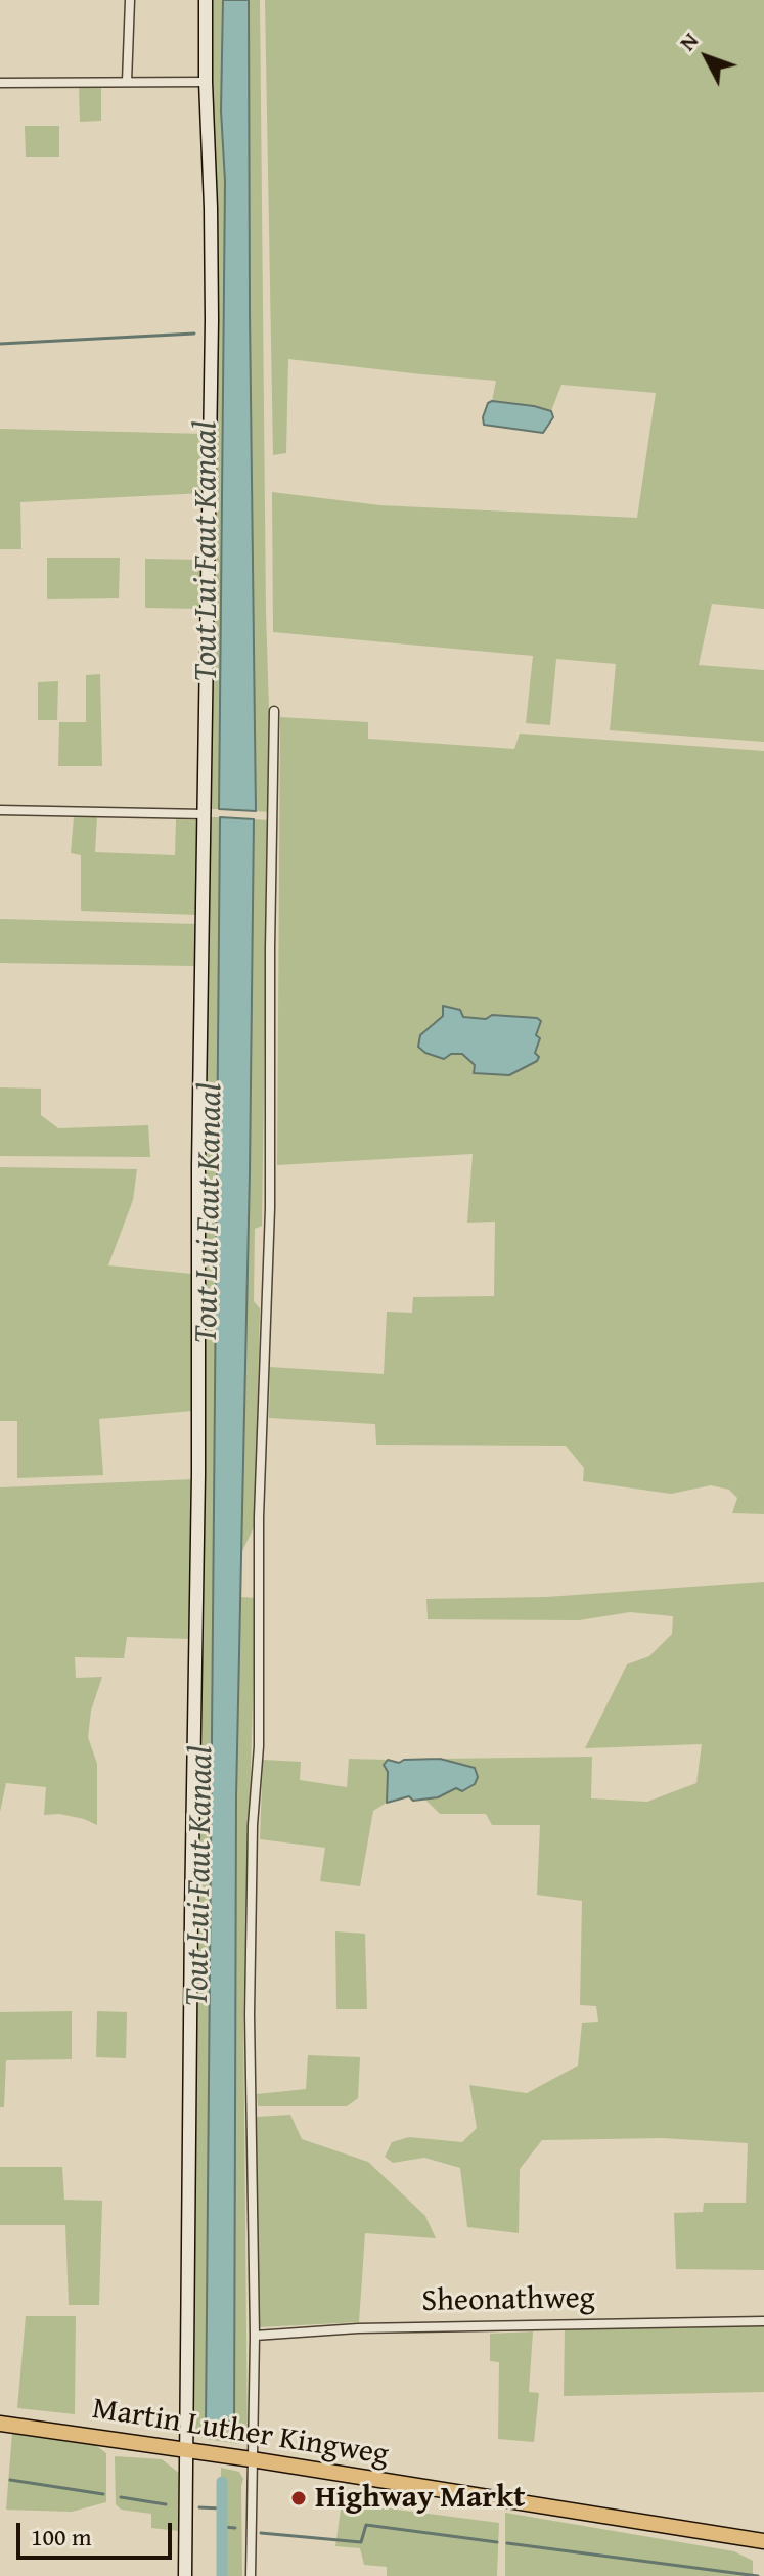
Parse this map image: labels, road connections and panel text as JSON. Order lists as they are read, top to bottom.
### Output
{
  "streets": {
    "main road": ["Martin Luther Kingweg"],
    "street": ["Sheonathweg"]
  },
  "water": ["Tout Lui Faut Kanaal"],
  "places": ["Highway Markt"],
  "scale_bar": "100 m",
  "north": "top left"
}
